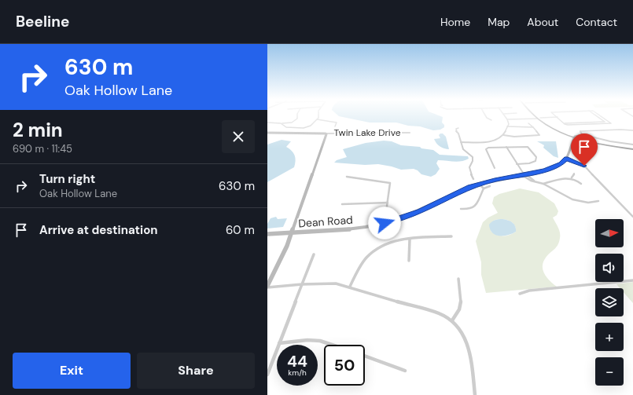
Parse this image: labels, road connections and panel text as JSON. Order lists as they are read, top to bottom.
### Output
{
  "streets": {
    "main road": ["Dean Road"],
    "street": ["Twin Lake Drive"]
  },
  "north": "right",
  "page": {
    "header": "Beeline",
    "nav": [
      "Home",
      "Map",
      "About",
      "Contact"
    ],
    "turn": ["630 m", "Oak Hollow Lane"],
    "heading": ["2 min", "690 m · 11:45"],
    "list": [
      {
        "name": "Turn right",
        "note": "Oak Hollow Lane",
        "value": "630 m"
      },
      {
        "name": "Arrive at destination",
        "value": "60 m"
      }
    ],
    "map_buttons": ["+", "−"],
    "speed": "44 km/h",
    "limit": "50",
    "buttons": ["Exit", "Share"]
  }
}
